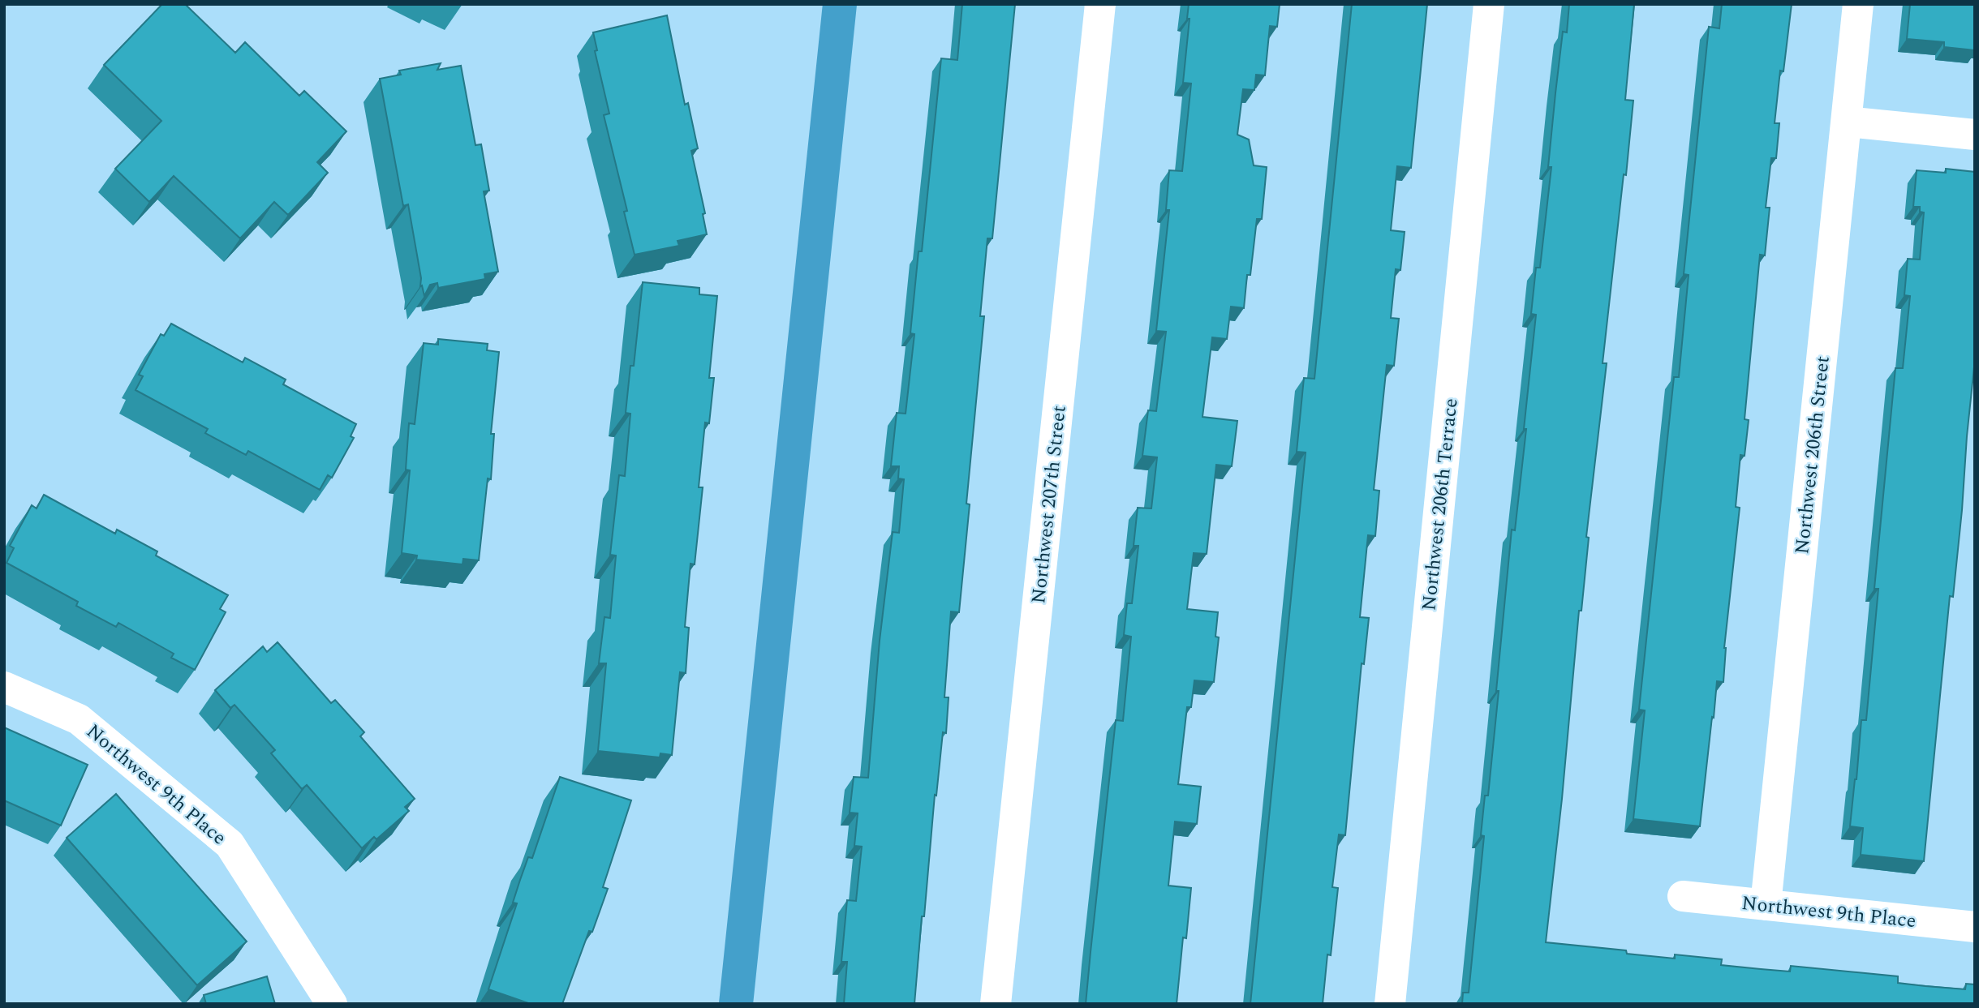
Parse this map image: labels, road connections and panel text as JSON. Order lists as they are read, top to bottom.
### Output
{
  "streets": {
    "street": [
      "Northwest 206th Street",
      "Northwest 207th Street",
      "Northwest 206th Terrace",
      "Northwest 9th Place"
    ]
  },
  "crossings": [
    ["Northwest 206th Street", "Northwest 9th Place"]
  ]
}
